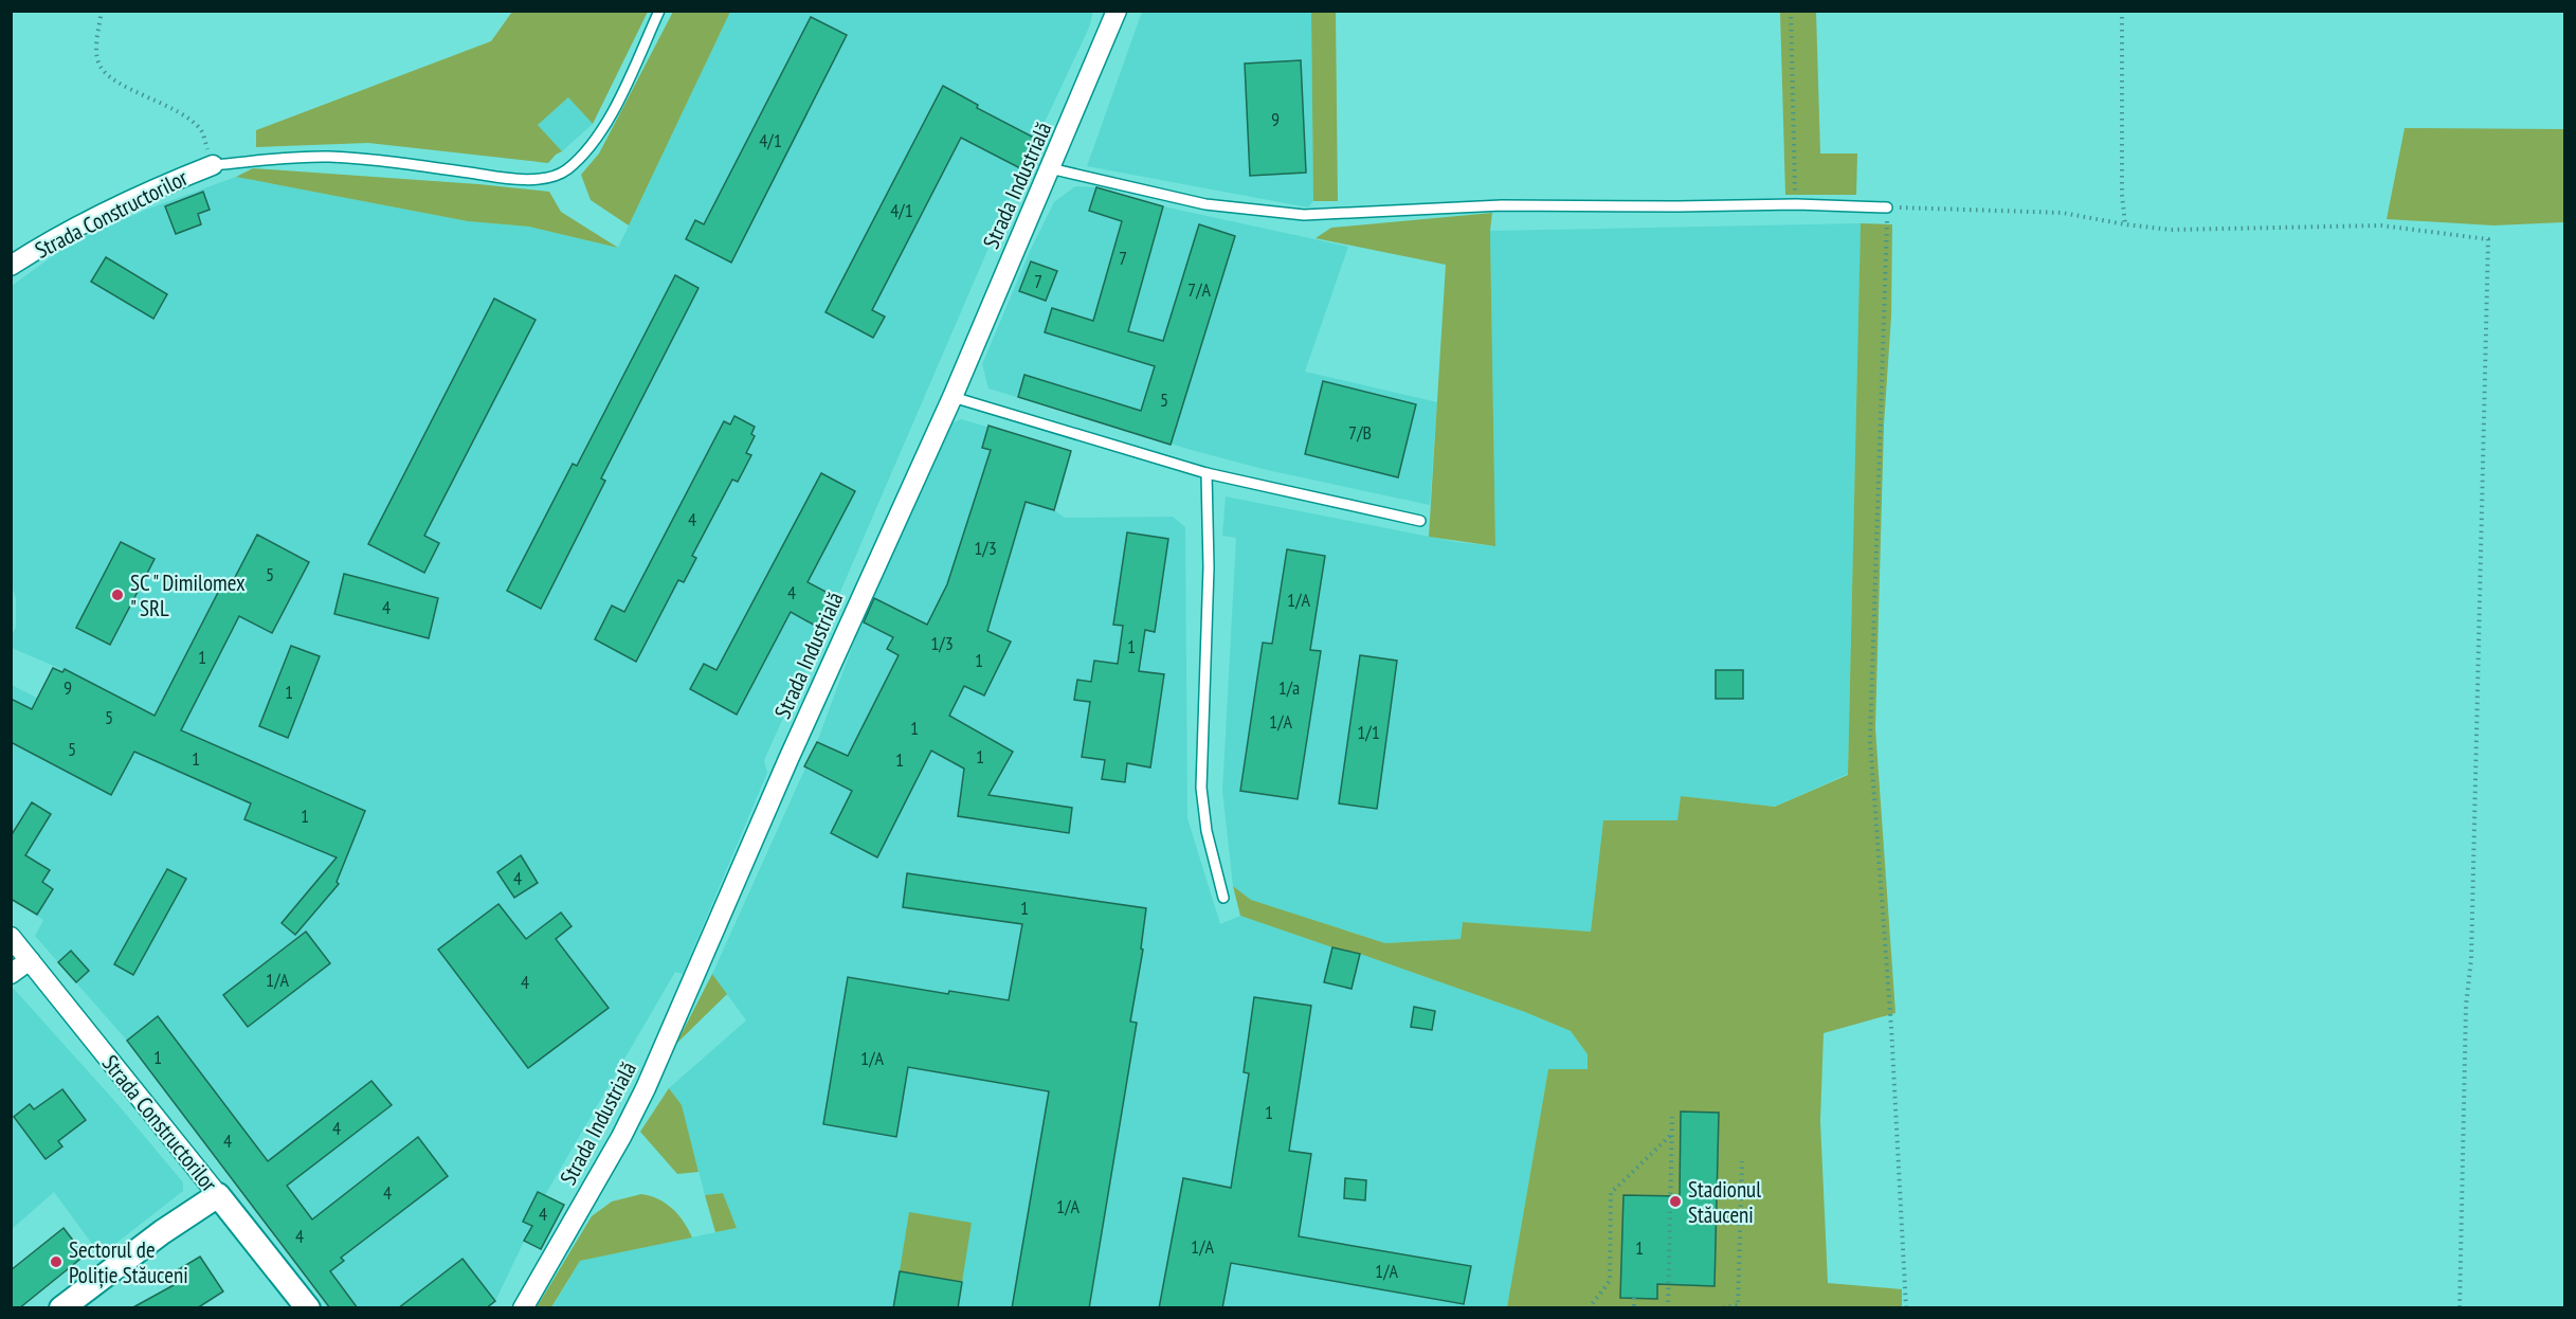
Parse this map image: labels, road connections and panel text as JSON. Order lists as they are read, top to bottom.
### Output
{
  "streets": {
    "street": ["Strada Industrială", "Strada Constructorilor"]
  },
  "places": ["SC \" Dimilomex \" SRL", "Stadionul Stăuceni", "Sectorul de Poliție Stăuceni"],
  "house_numbers": [
    "9",
    "4/1",
    "4/1",
    "7",
    "7",
    "7/A",
    "5",
    "7/B",
    "4",
    "1/3",
    "5",
    "4",
    "1/A",
    "4",
    "1/3",
    "1",
    "1",
    "1",
    "9",
    "1/a",
    "1",
    "5",
    "1/A",
    "1",
    "1/1",
    "5",
    "1",
    "1",
    "1",
    "1",
    "4",
    "1",
    "1/A",
    "4",
    "1",
    "1/A",
    "1",
    "4",
    "4",
    "4",
    "1/A",
    "4",
    "4",
    "1/A",
    "1",
    "1/A"
  ]
}
